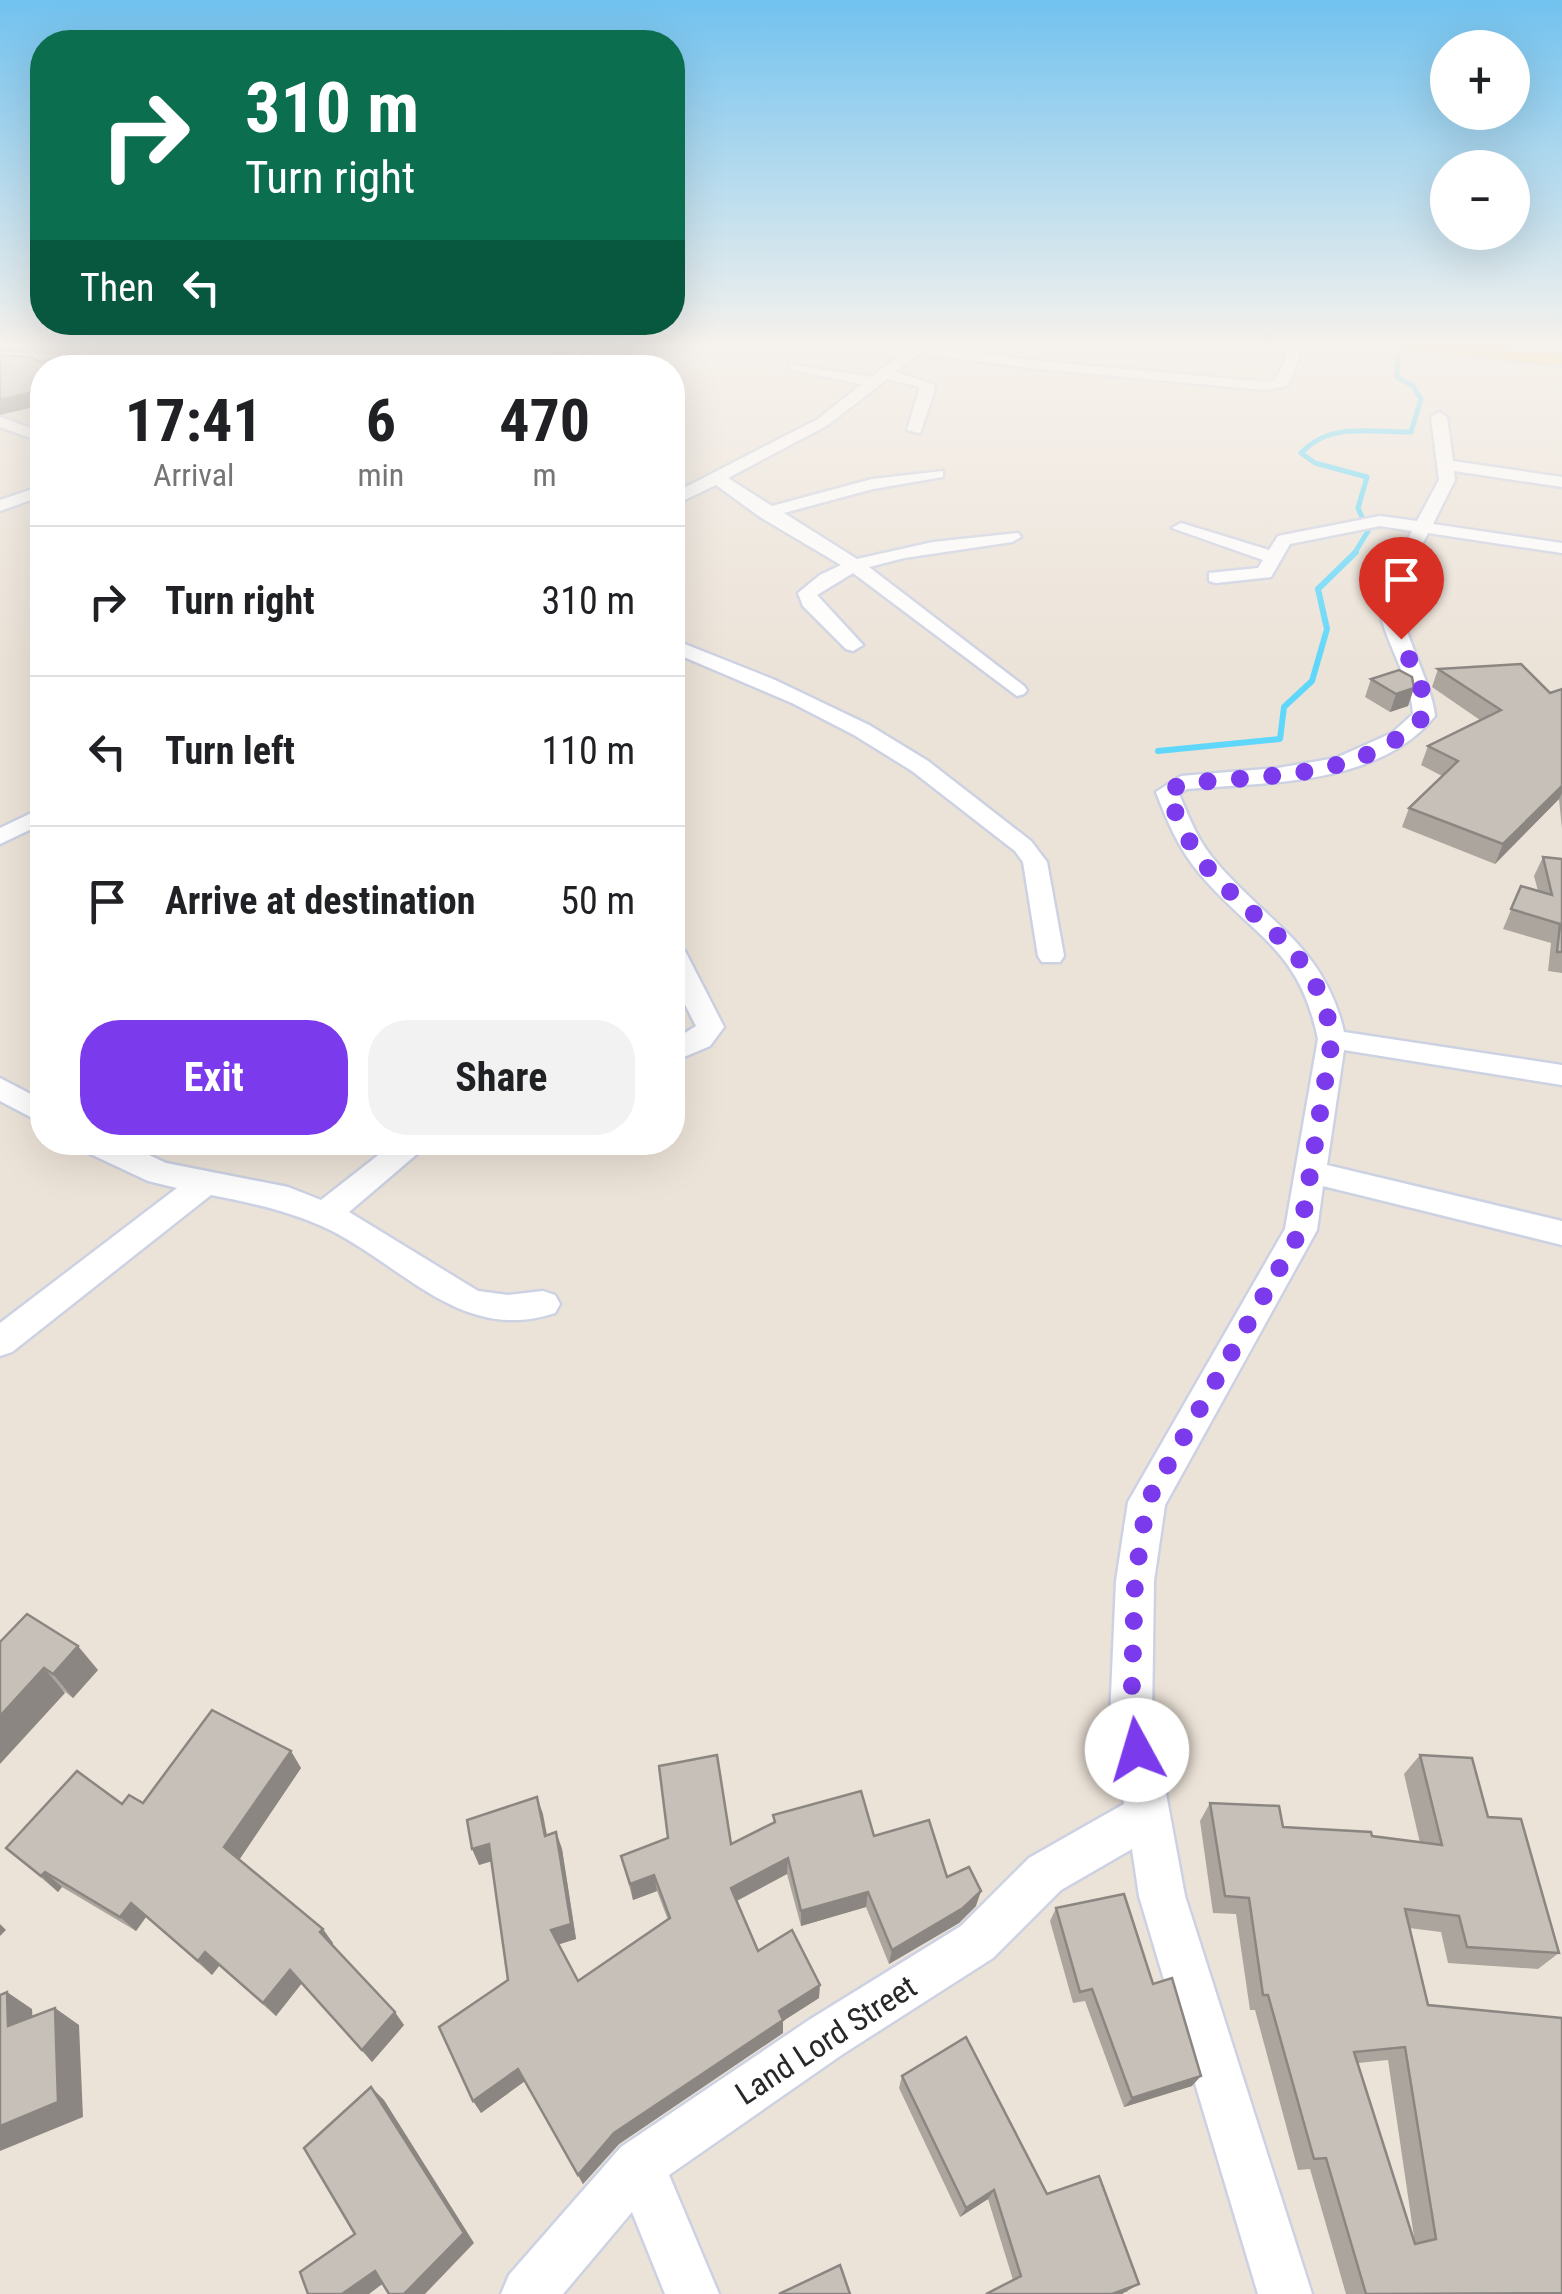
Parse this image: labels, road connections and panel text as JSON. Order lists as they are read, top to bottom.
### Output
{
  "streets": {
    "street": ["Land Lord Street"]
  },
  "page": {
    "map_buttons": ["+", "−"],
    "turn": ["310 m", "Turn right"],
    "then": "Then",
    "eta": [
      "17:41",
      "Arrival",
      "6",
      "min",
      "470",
      "m"
    ],
    "list": [
      {
        "name": "Turn right",
        "value": "310 m"
      },
      {
        "name": "Turn left",
        "value": "110 m"
      },
      {
        "name": "Arrive at destination",
        "value": "50 m"
      }
    ],
    "buttons": ["Exit", "Share"]
  }
}
